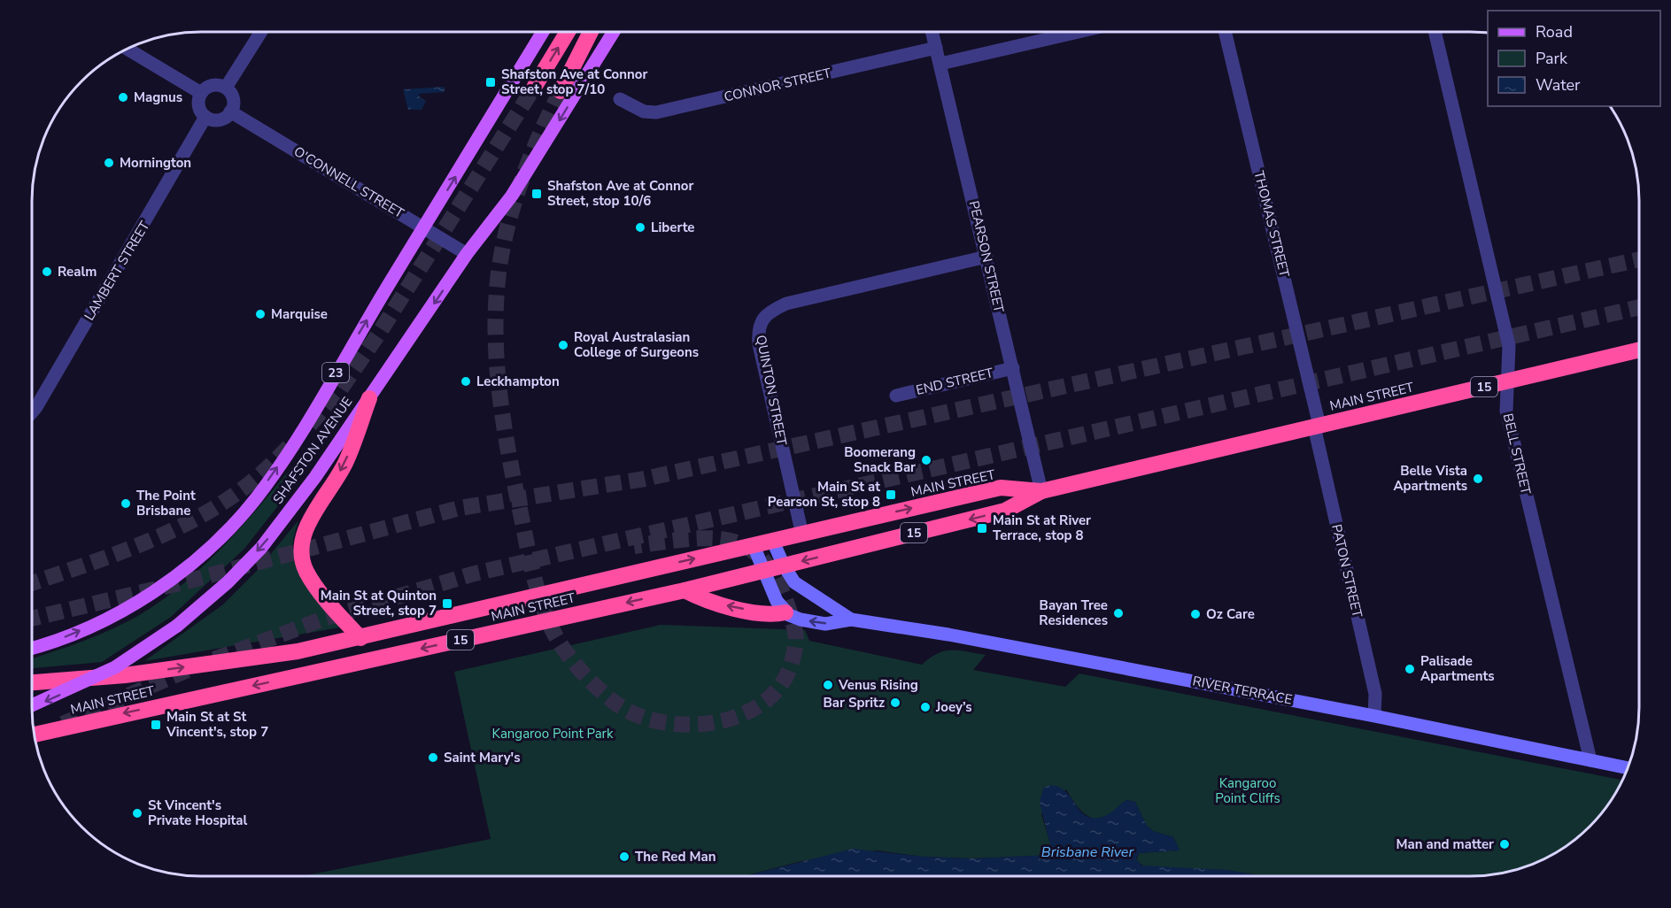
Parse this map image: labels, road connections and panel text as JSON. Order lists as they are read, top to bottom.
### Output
{
  "streets": {
    "highway": ["15", "MAIN STREET"],
    "main road": ["23", "SHAFSTON AVENUE", "RIVER TERRACE"],
    "street": [
      "CONNOR STREET",
      "O'CONNELL STREET",
      "THOMAS STREET",
      "PEARSON STREET",
      "LAMBERT STREET",
      "END STREET",
      "QUINTON STREET",
      "BELL STREET",
      "PATON STREET"
    ]
  },
  "crossings": [
    ["CONNOR STREET", "PEARSON STREET"],
    ["O'CONNELL STREET", "LAMBERT STREET"],
    ["O'CONNELL STREET", "SHAFSTON AVENUE"],
    ["THOMAS STREET", "MAIN STREET"],
    ["THOMAS STREET", "PATON STREET"],
    ["PEARSON STREET", "END STREET"],
    ["PEARSON STREET", "QUINTON STREET"],
    ["PEARSON STREET", "MAIN STREET"],
    ["QUINTON STREET", "MAIN STREET"],
    ["MAIN STREET", "BELL STREET"],
    ["MAIN STREET", "PATON STREET"],
    ["MAIN STREET", "RIVER TERRACE"],
    ["BELL STREET", "RIVER TERRACE"],
    ["PATON STREET", "RIVER TERRACE"]
  ],
  "water": ["Brisbane River"],
  "parks": ["Kangaroo Point Park", "Kangaroo Point Cliffs"],
  "places": {
    "transit": [
      "Shafston Ave at Connor Street, stop 7/10",
      "Shafston Ave at Connor Street, stop 10/6",
      "Main St at Pearson St, stop 8",
      "Main St at River Terrace, stop 8",
      "Main St at Quinton Street, stop 7",
      "Main St at St Vincent's, stop 7"
    ],
    "other": [
      "Magnus",
      "Mornington",
      "Liberte",
      "Realm",
      "Marquise",
      "Royal Australasian College of Surgeons",
      "Leckhampton",
      "Boomerang Snack Bar",
      "Belle Vista Apartments",
      "The Point Brisbane",
      "Bayan Tree Residences",
      "Oz Care",
      "Palisade Apartments",
      "Venus Rising",
      "Bar Spritz",
      "Joey’s",
      "Saint Mary's",
      "St Vincent's Private Hospital",
      "Man and matter",
      "The Red Man"
    ]
  },
  "legend": ["Road", "Park", "Water"]
}
